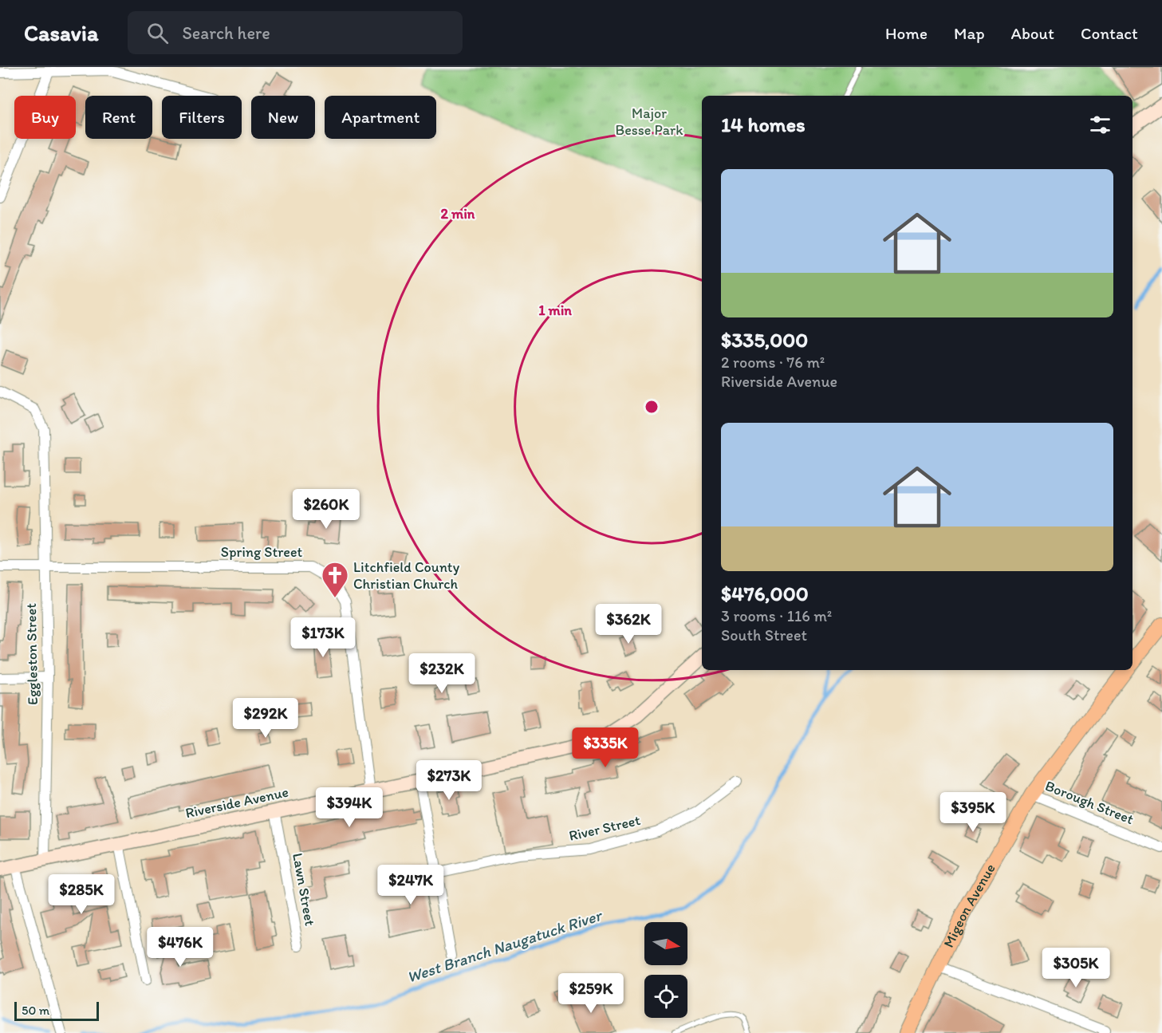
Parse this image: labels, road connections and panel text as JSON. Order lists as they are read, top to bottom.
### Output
{
  "streets": {
    "main road": ["Migeon Avenue"],
    "street": [
      "Spring Street",
      "Eggleston Street",
      "Riverside Avenue",
      "Borough Street",
      "River Street",
      "Lawn Street"
    ]
  },
  "crossings": [
    ["Spring Street", "Eggleston Street"],
    ["Spring Street", "Riverside Avenue"],
    ["Eggleston Street", "Riverside Avenue"],
    ["Riverside Avenue", "Lawn Street"],
    ["Borough Street", "Migeon Avenue"]
  ],
  "water": ["West Branch Naugatuck River"],
  "parks": ["Major Besse Park"],
  "places": {
    "church": ["Litchfield County Christian Church"]
  },
  "scale_bar": "50 m",
  "north": "right",
  "page": {
    "header": "Casavia",
    "search": "Search here",
    "nav": [
      "Home",
      "Map",
      "About",
      "Contact"
    ],
    "chip": [
      "Buy",
      "Rent",
      "Filters",
      "New",
      "Apartment"
    ],
    "heading": "14 homes",
    "list": [
      {
        "name": "$335,000",
        "note": "2 rooms · 76 m² · Riverside Avenue"
      },
      {
        "name": "$476,000",
        "note": "3 rooms · 116 m² · South Street"
      }
    ],
    "price": [
      "$260K",
      "$362K",
      "$173K",
      "$232K",
      "$292K",
      "$335K",
      "$273K",
      "$394K",
      "$395K",
      "$247K",
      "$285K",
      "$476K",
      "$305K",
      "$259K"
    ],
    "scale": "50 m"
  },
  "rings": ["2 min", "1 min"]
}
